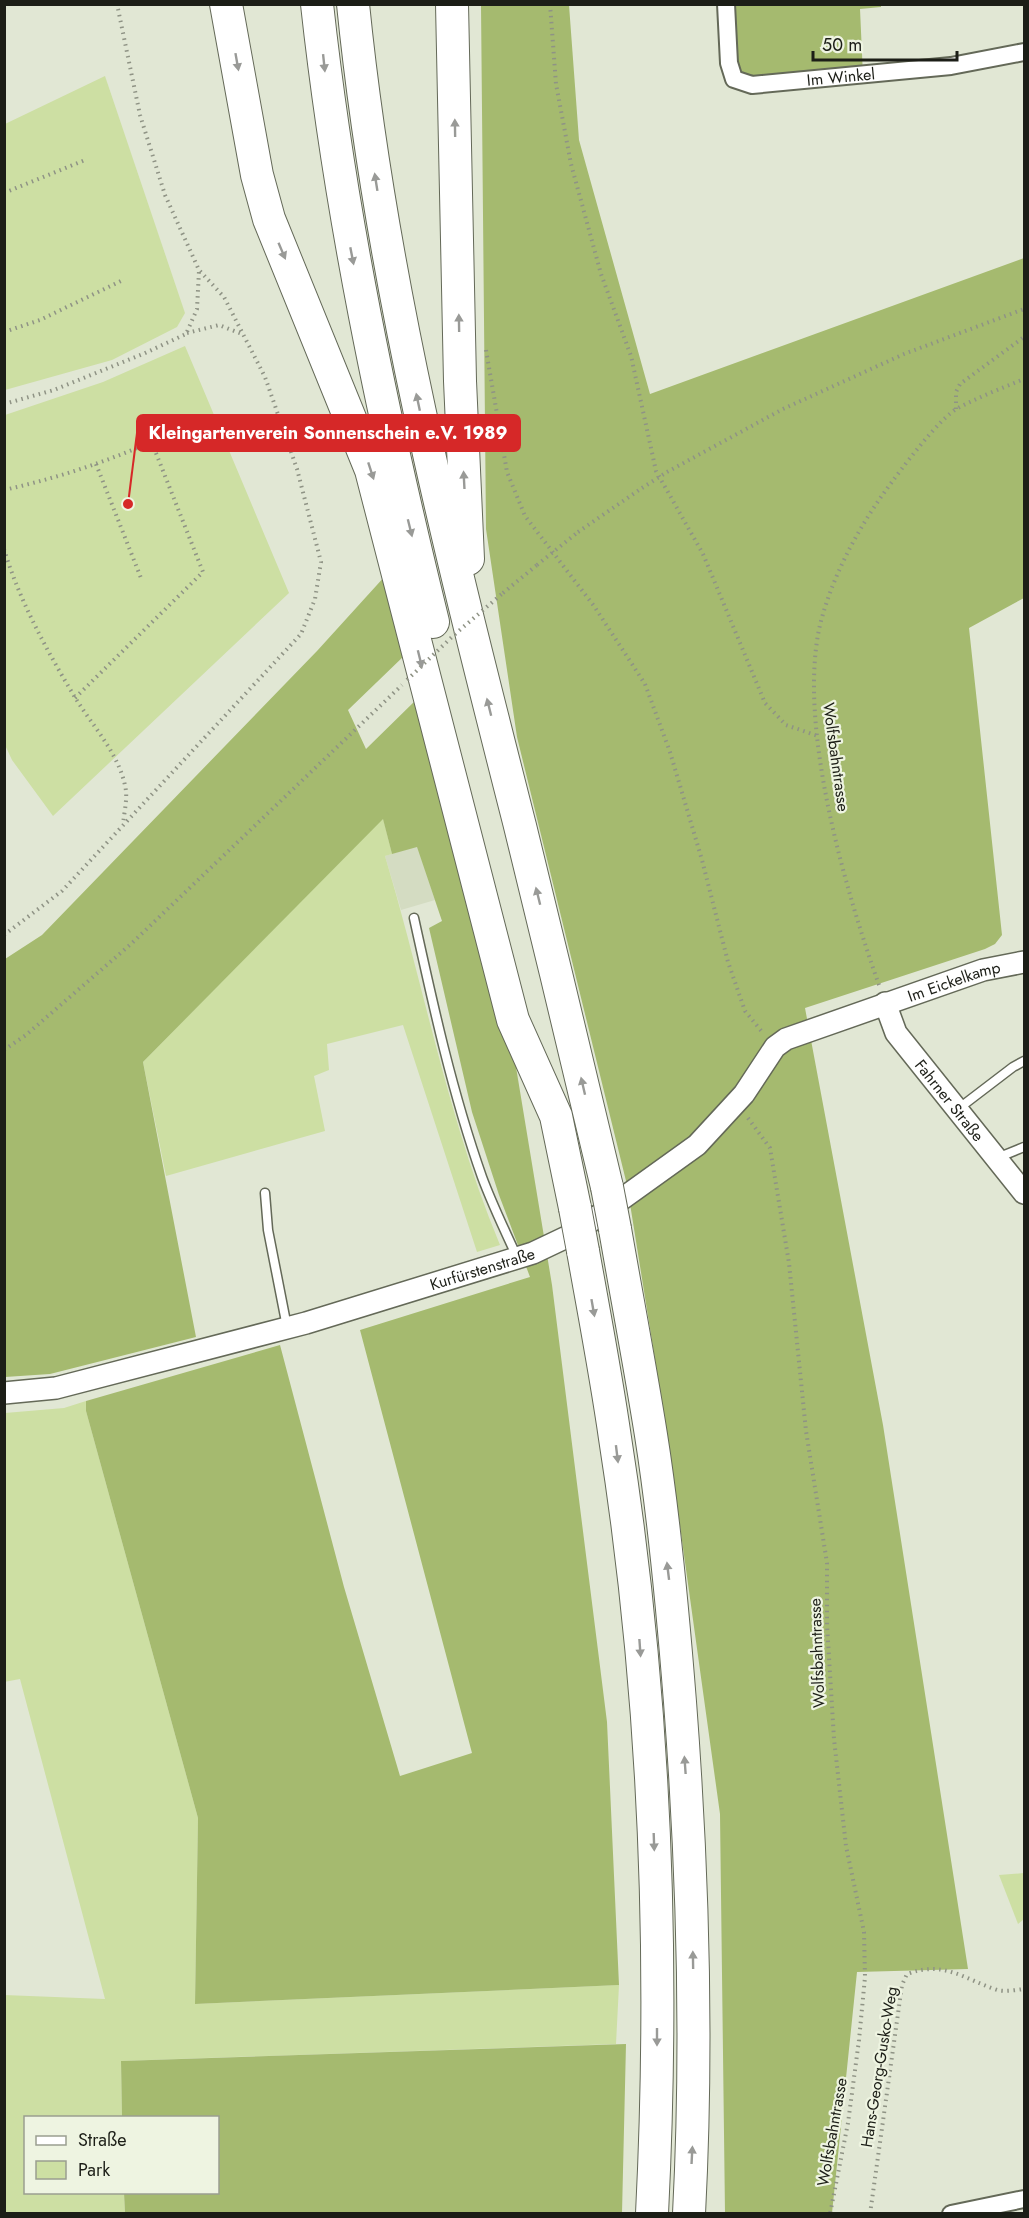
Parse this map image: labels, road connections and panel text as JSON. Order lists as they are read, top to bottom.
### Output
{
  "streets": {
    "street": [
      "Im Winkel",
      "Im Eickelkamp",
      "Fahrner Straße",
      "Kurfürstenstraße"
    ],
    "path": ["Wolfsbahntrasse", "Hans-Georg-Gusko-Weg"]
  },
  "crossings": [
    ["Wolfsbahntrasse", "Im Eickelkamp"],
    ["Wolfsbahntrasse", "Fahrner Straße"],
    ["Wolfsbahntrasse", "Kurfürstenstraße"],
    ["Im Eickelkamp", "Fahrner Straße"],
    ["Im Eickelkamp", "Kurfürstenstraße"],
    ["Fahrner Straße", "Kurfürstenstraße"]
  ],
  "places": ["Kleingartenverein Sonnenschein e.V. 1989"],
  "legend": ["Straße", "Park"],
  "scale_bar": "50 m"
}
